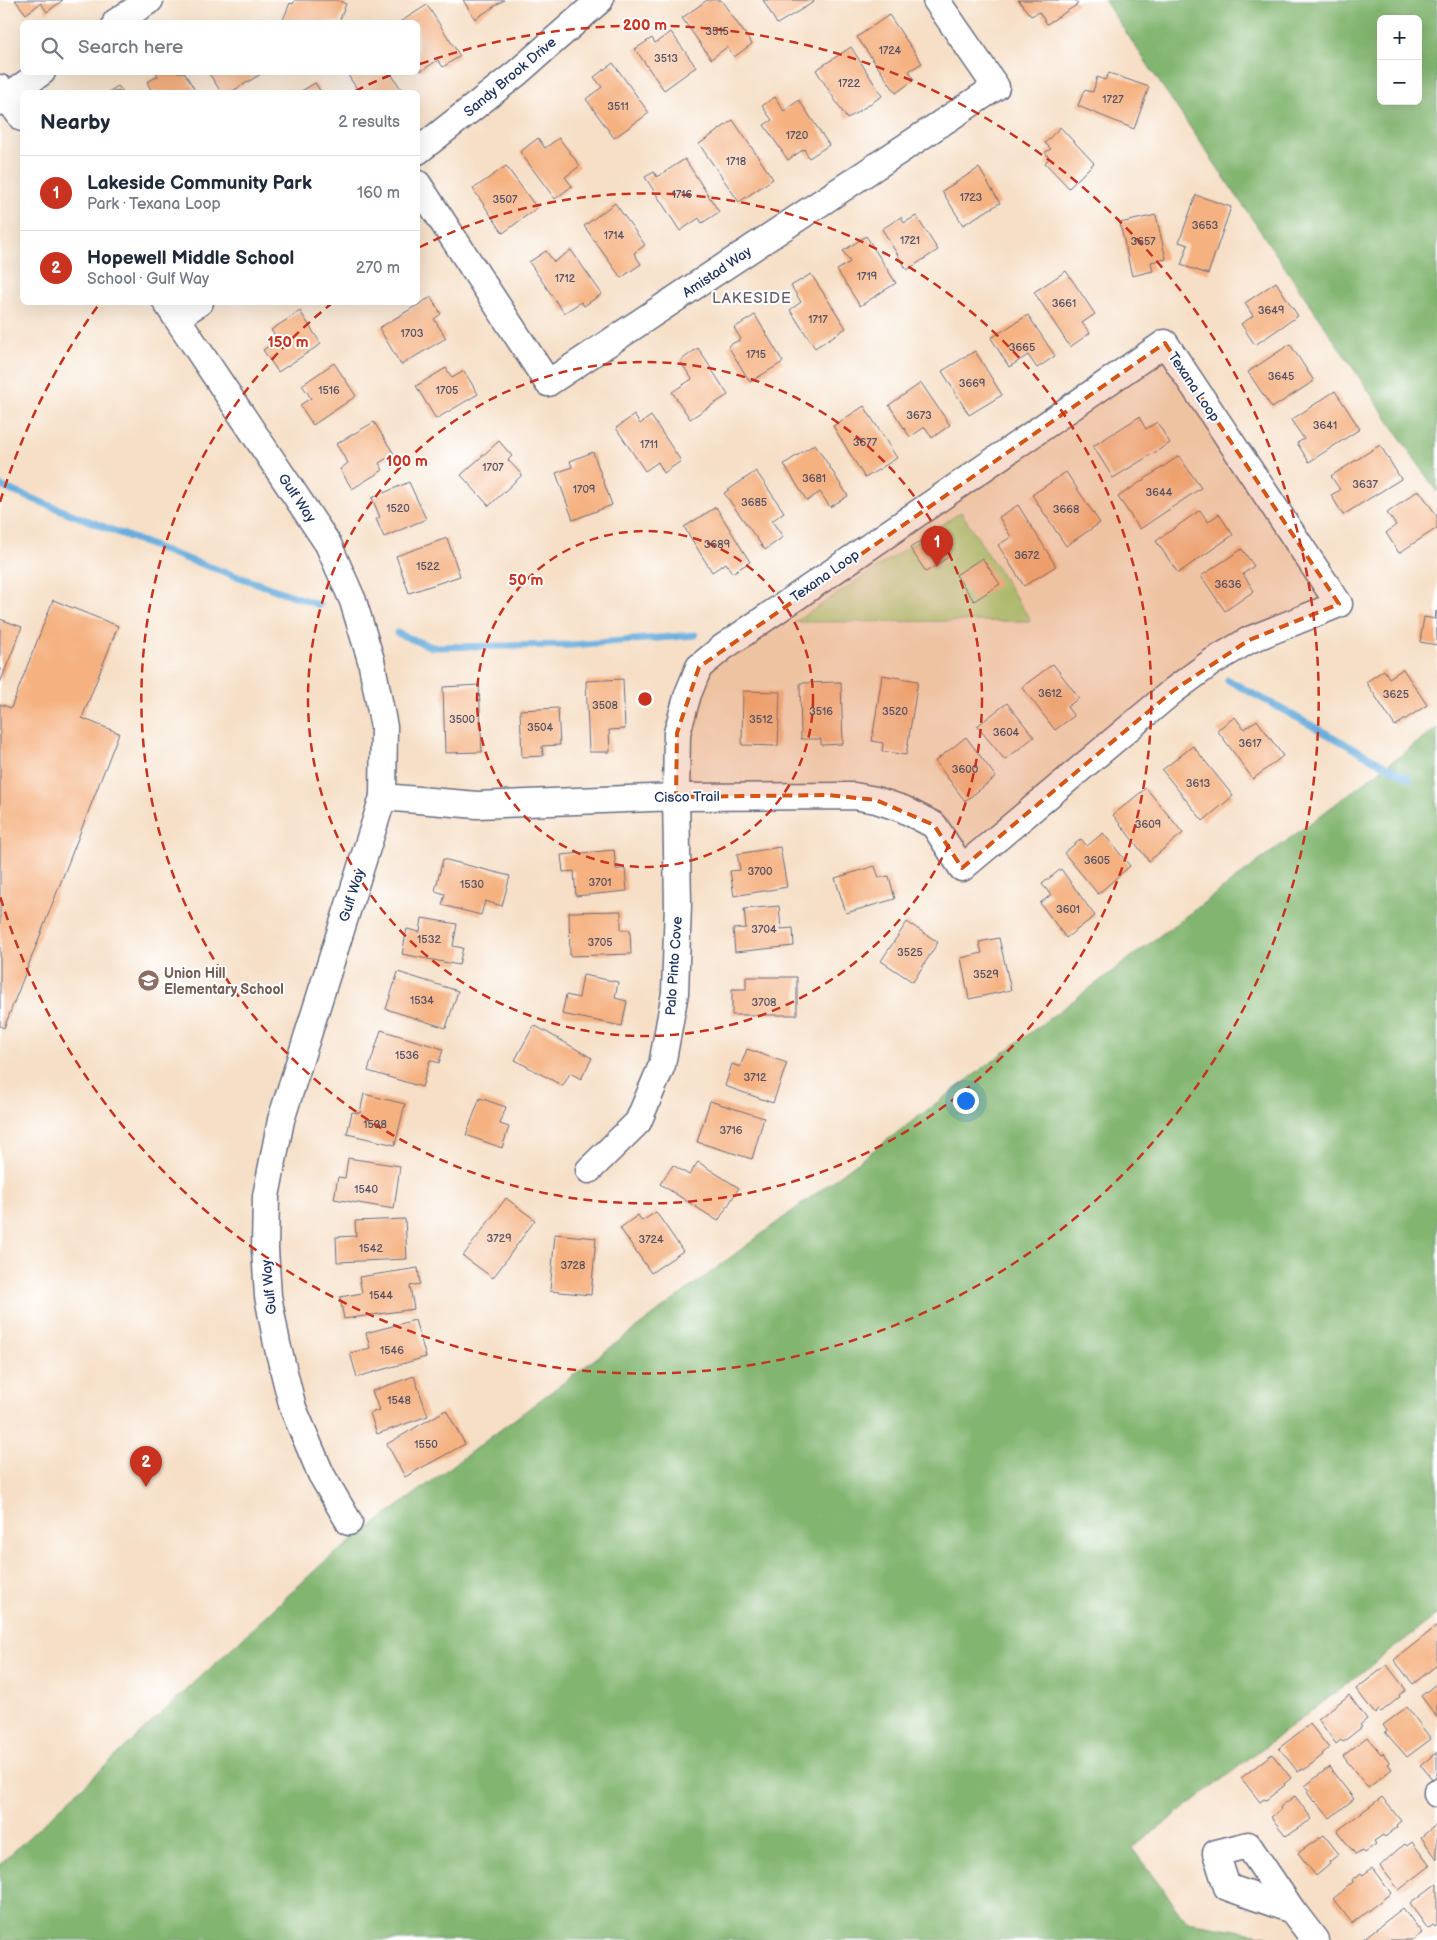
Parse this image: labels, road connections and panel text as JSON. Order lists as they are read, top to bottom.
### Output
{
  "streets": {
    "street": [
      "Sandy Brook Drive",
      "Amistad Way",
      "Texana Loop",
      "Gulf Way",
      "Cisco Trail",
      "Palo Pinto Cove"
    ]
  },
  "crossings": [
    ["Texana Loop", "Cisco Trail"],
    ["Texana Loop", "Palo Pinto Cove"],
    ["Gulf Way", "Cisco Trail"],
    ["Cisco Trail", "Palo Pinto Cove"]
  ],
  "districts": ["LAKESIDE"],
  "places": {
    "school or university": ["Union Hill Elementary School"]
  },
  "house_numbers": [
    "3515",
    "1724",
    "3513",
    "1722",
    "1727",
    "3511",
    "1720",
    "1718",
    "1716",
    "1723",
    "3507",
    "3653",
    "1714",
    "1721",
    "3657",
    "1719",
    "1712",
    "3661",
    "3649",
    "1717",
    "1703",
    "3665",
    "1715",
    "3645",
    "3669",
    "1516",
    "1705",
    "3673",
    "3641",
    "3677",
    "1711",
    "1707",
    "3681",
    "3637",
    "1709",
    "3644",
    "3685",
    "1520",
    "3668",
    "3689",
    "3672",
    "1522",
    "3636",
    "3612",
    "3625",
    "3508",
    "3516",
    "3520",
    "3500",
    "3512",
    "3504",
    "3604",
    "3617",
    "3600",
    "3613",
    "3609",
    "3605",
    "3700",
    "3701",
    "1530",
    "3601",
    "3704",
    "1532",
    "3705",
    "3525",
    "3529",
    "1534",
    "3708",
    "1536",
    "3712",
    "1538",
    "3716",
    "1540",
    "3729",
    "3724",
    "1542",
    "3728",
    "1544",
    "1546",
    "1548",
    "1550"
  ],
  "page": {
    "map_buttons": ["+", "−"],
    "search": "Search here",
    "heading": ["Nearby", "2 results"],
    "list": [
      {
        "mark": "1",
        "name": "Lakeside Community Park",
        "note": "Park · Texana Loop",
        "value": "160 m"
      },
      {
        "mark": "2",
        "name": "Hopewell Middle School",
        "note": "School · Gulf Way",
        "value": "270 m"
      }
    ],
    "pins": ["1", "2"]
  },
  "rings": [
    "200 m",
    "150 m",
    "100 m",
    "50 m"
  ]
}
